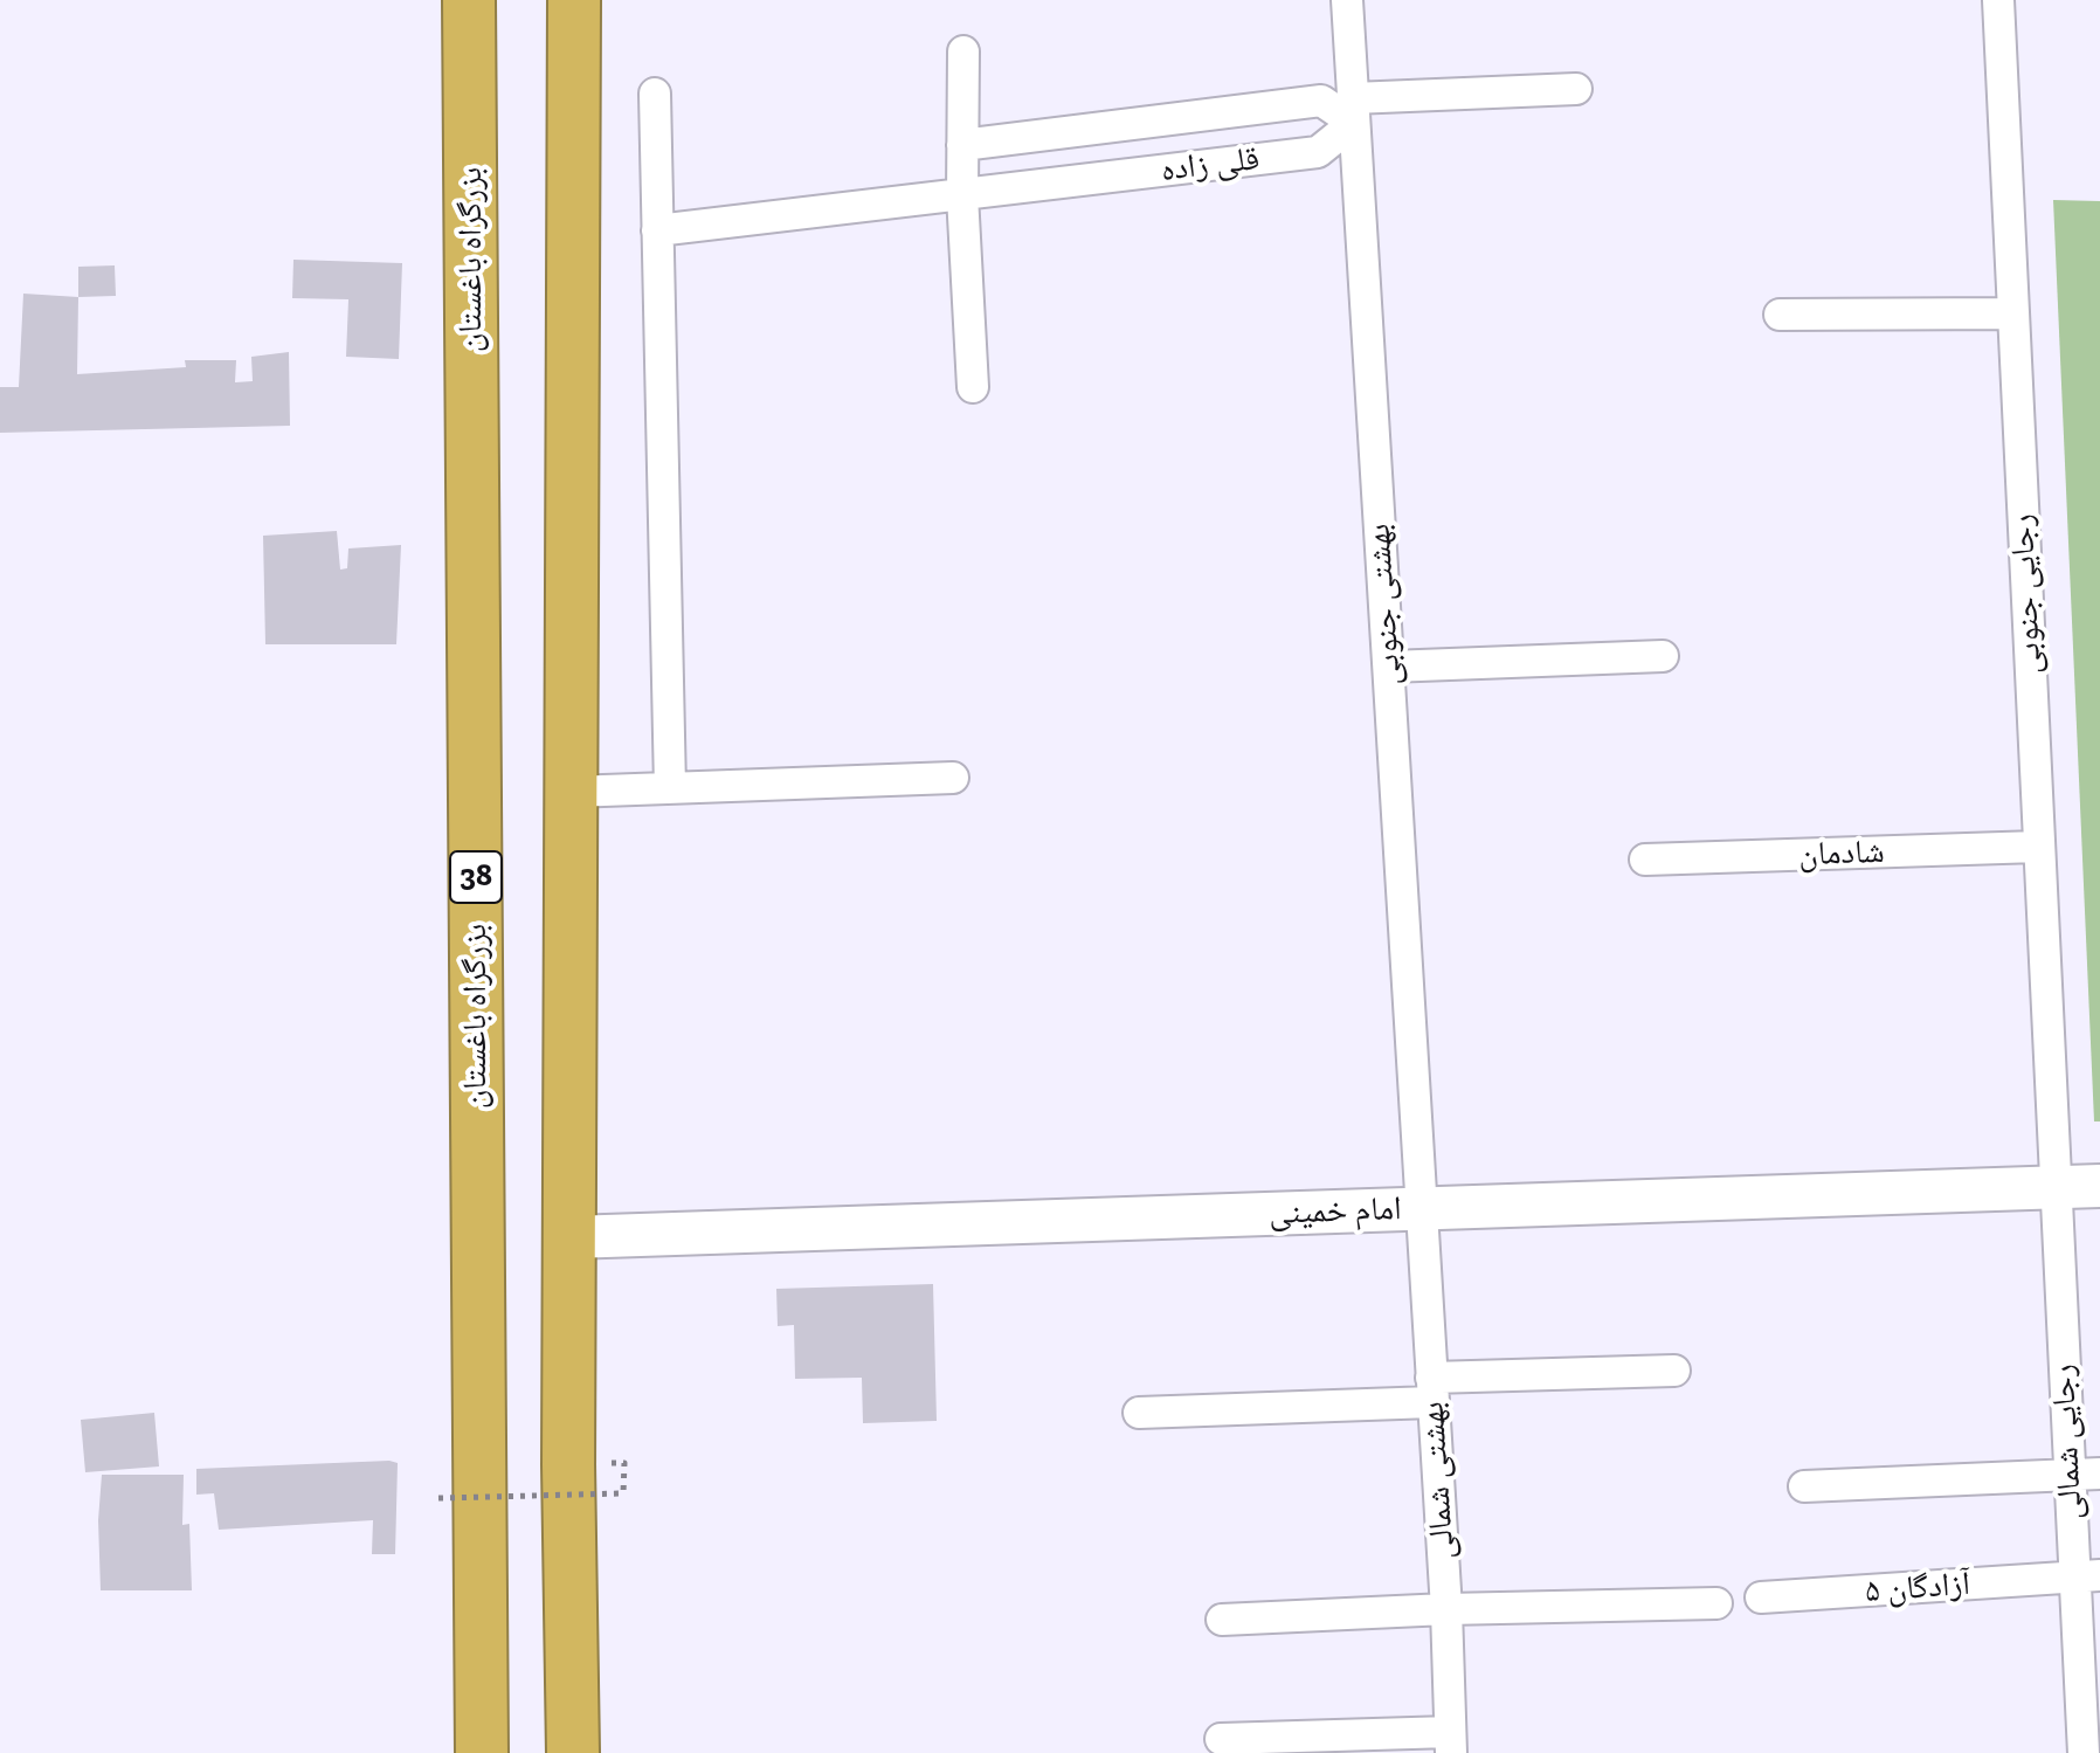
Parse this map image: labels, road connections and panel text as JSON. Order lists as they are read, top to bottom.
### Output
{
  "streets": {
    "highway": ["بزرگراه باغستان", "38"],
    "street": [
      "قلی زاده",
      "رجایی جنوبی",
      "بهشتی جنوبی",
      "شادمان",
      "امام خمینی",
      "رجایی شمالی",
      "بهشتی شمالی",
      "آزادگان ۵"
    ]
  },
  "crossings": [
    ["قلی زاده", "بهشتی جنوبی"],
    ["رجایی جنوبی", "شادمان"],
    ["رجایی جنوبی", "امام خمینی"],
    ["رجایی جنوبی", "رجایی شمالی"],
    ["بهشتی جنوبی", "امام خمینی"],
    ["بهشتی جنوبی", "بهشتی شمالی"],
    ["امام خمینی", "رجایی شمالی"],
    ["امام خمینی", "بهشتی شمالی"],
    ["رجایی شمالی", "آزادگان ۵"]
  ]
}
